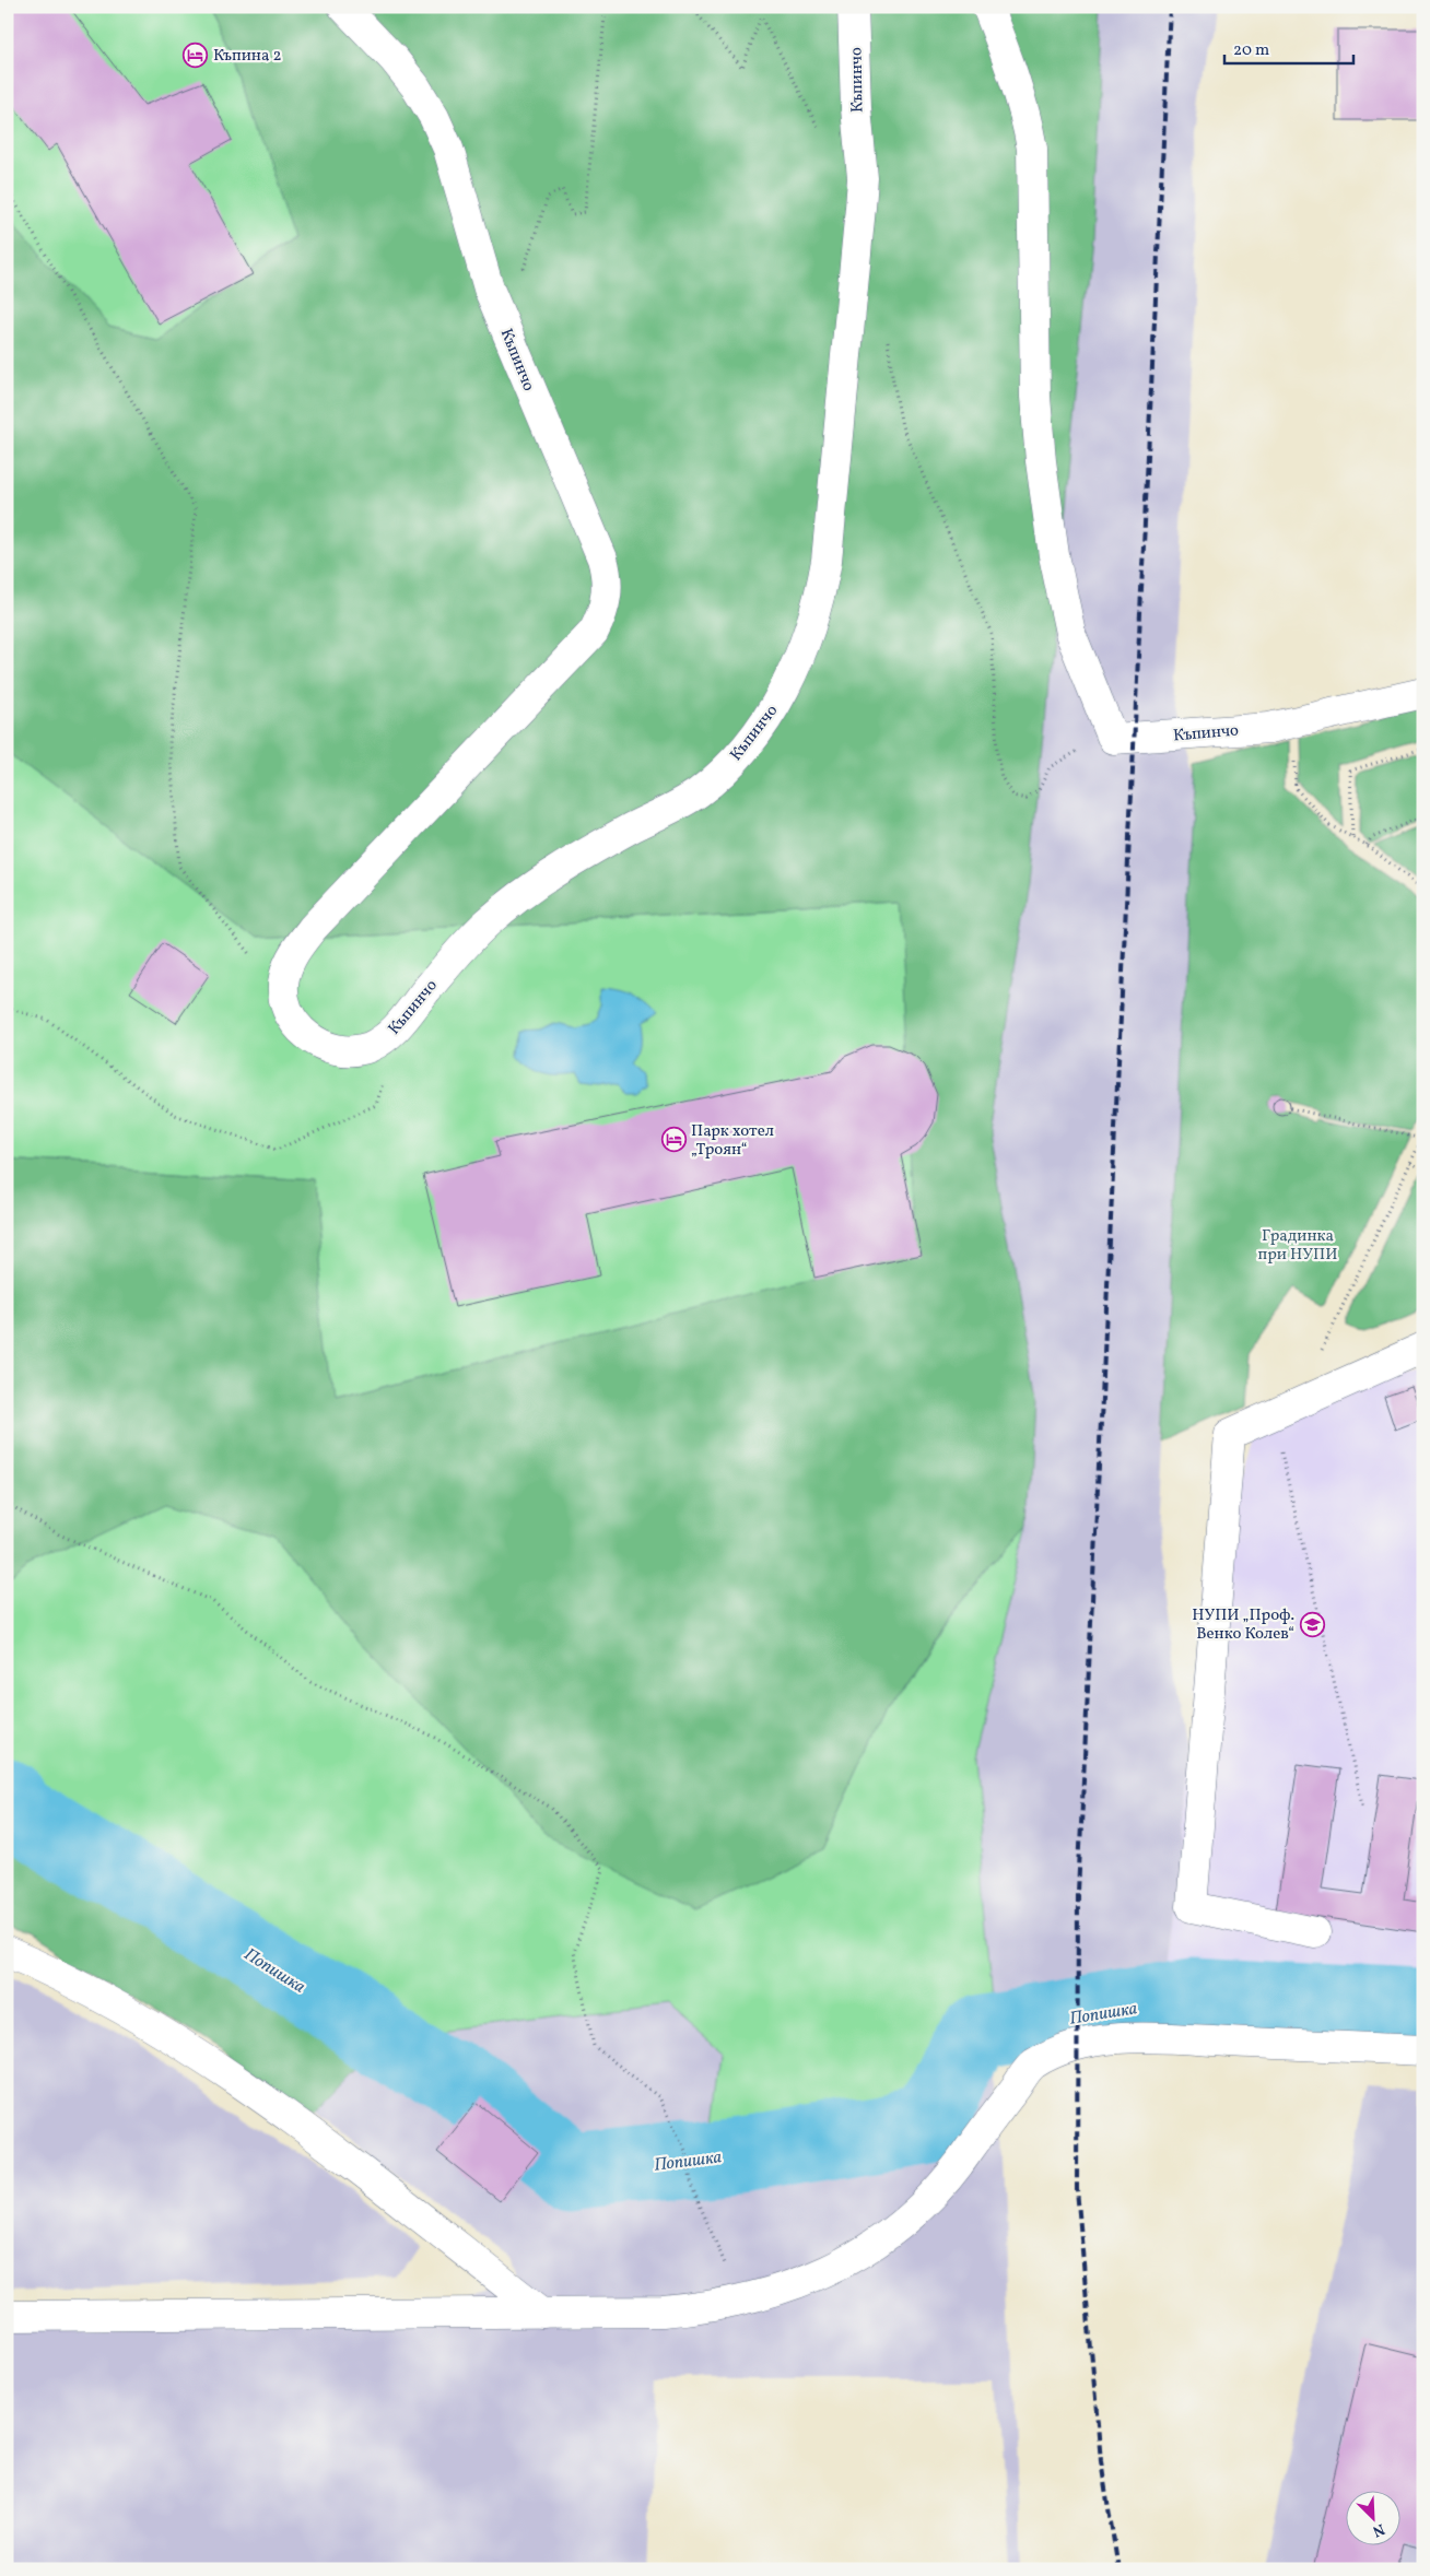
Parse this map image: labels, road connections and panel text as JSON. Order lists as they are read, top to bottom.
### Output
{
  "streets": {
    "street": ["Къпинчо"]
  },
  "water": ["Попишка"],
  "parks": ["Градинка при НУПИ"],
  "places": {
    "hotel": ["Къпина 2", "Парк хотел „Троян“"],
    "school or university": ["НУПИ „Проф. Венко Колев“"]
  },
  "scale_bar": "20 m",
  "north": "bottom right"
}
